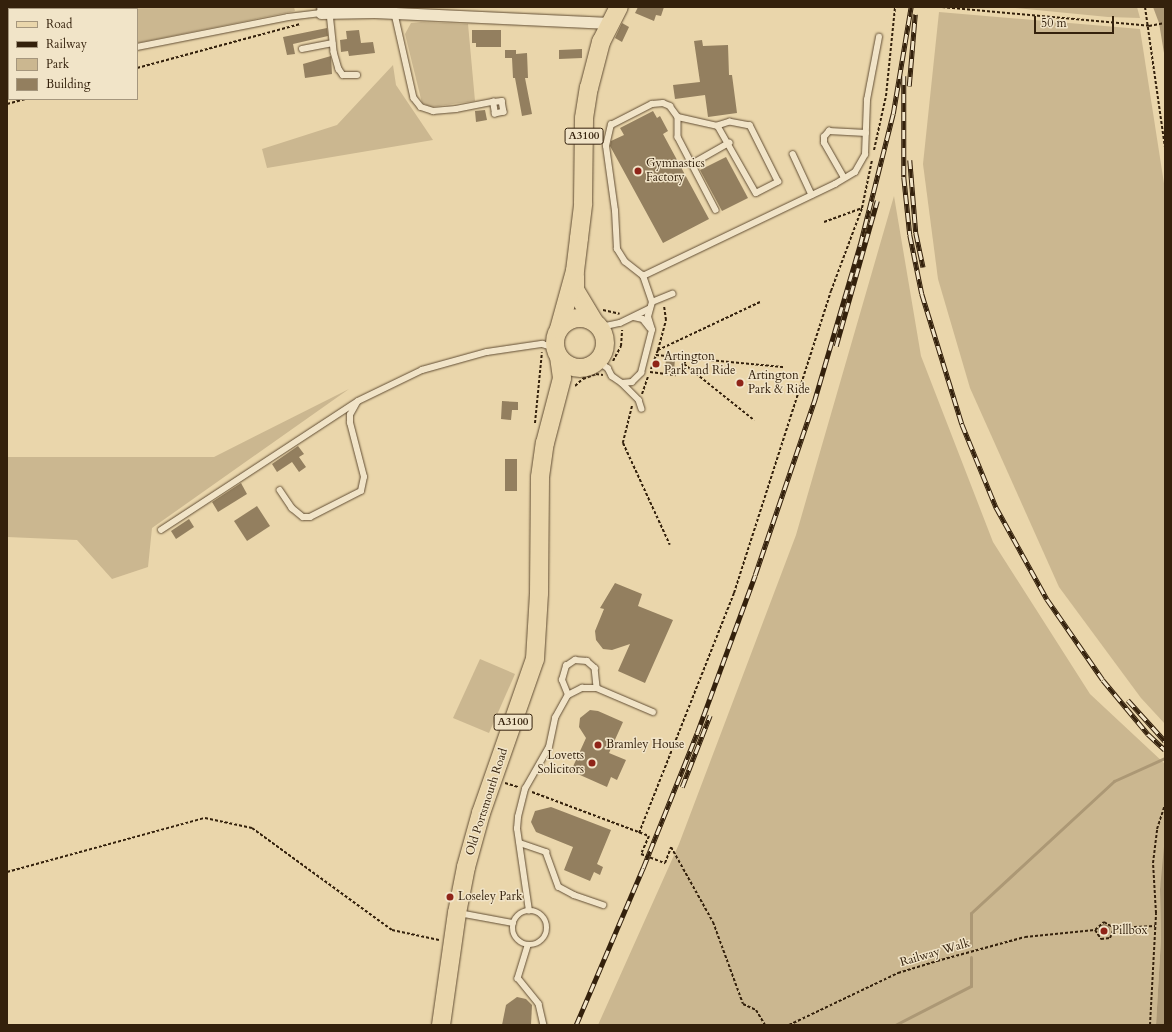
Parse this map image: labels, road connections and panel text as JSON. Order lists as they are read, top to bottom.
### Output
{
  "streets": {
    "main road": ["A3100", "Old Portsmouth Road"],
    "path": ["Railway Walk"]
  },
  "crossings": [
    ["A3100", "Old Portsmouth Road"]
  ],
  "places": [
    "Gymnastics Factory",
    "Artington Park and Ride",
    "Artington Park & Ride",
    "Bramley House",
    "Lovetts Solicitors",
    "Loseley Park",
    "Pillbox"
  ],
  "legend": [
    "Road",
    "Railway",
    "Park",
    "Building"
  ],
  "scale_bar": "50 m"
}
